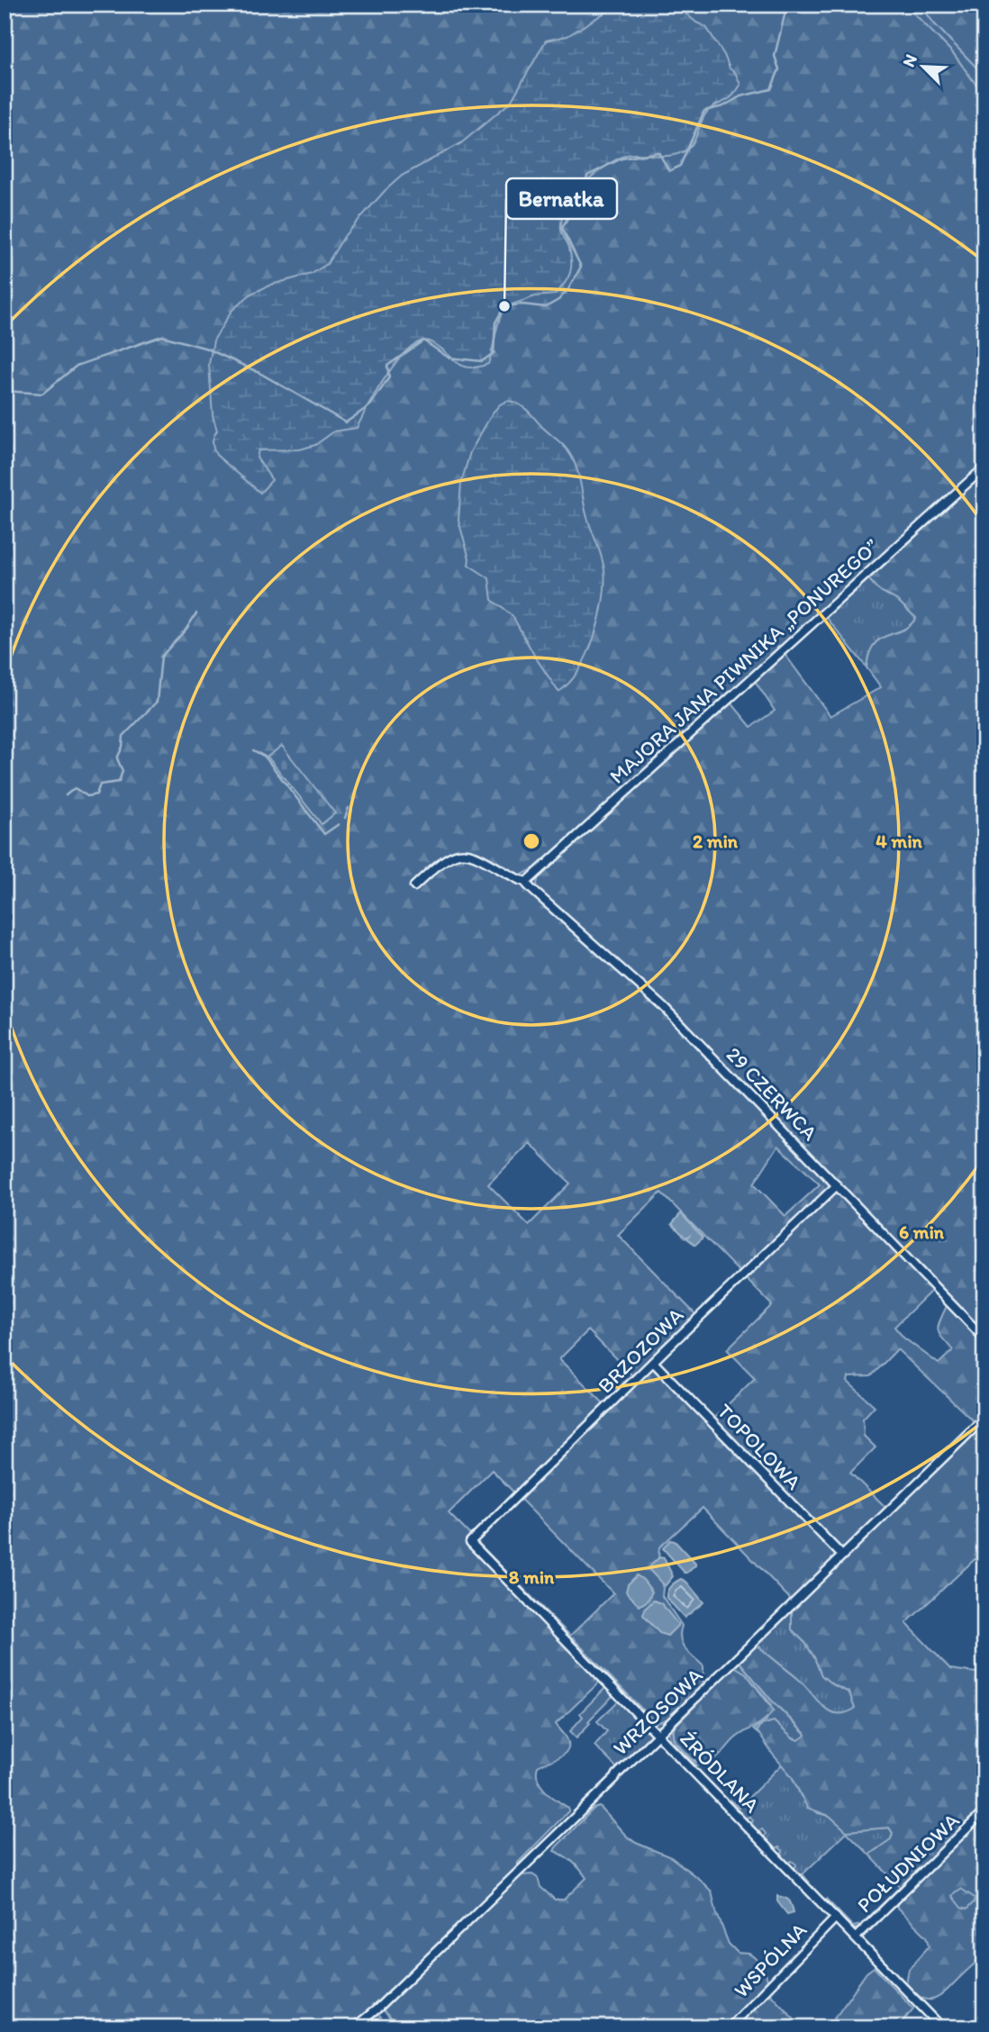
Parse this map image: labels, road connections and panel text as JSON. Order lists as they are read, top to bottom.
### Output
{
  "streets": {
    "street": [
      "MAJORA JANA PIWNIKA „PONUREGO”",
      "29 CZERWCA",
      "BRZOZOWA",
      "TOPOLOWA",
      "WRZOSOWA",
      "ŹRÓDLANA",
      "POŁUDNIOWA",
      "WSPÓLNA"
    ]
  },
  "crossings": [
    ["MAJORA JANA PIWNIKA „PONUREGO”", "29 CZERWCA"],
    ["29 CZERWCA", "BRZOZOWA"],
    ["BRZOZOWA", "TOPOLOWA"],
    ["BRZOZOWA", "ŹRÓDLANA"],
    ["TOPOLOWA", "WRZOSOWA"],
    ["WRZOSOWA", "ŹRÓDLANA"],
    ["ŹRÓDLANA", "POŁUDNIOWA"],
    ["ŹRÓDLANA", "WSPÓLNA"]
  ],
  "places": ["Bernatka"],
  "north": "top left",
  "rings": [
    "2 min",
    "4 min",
    "6 min",
    "8 min"
  ]
}
